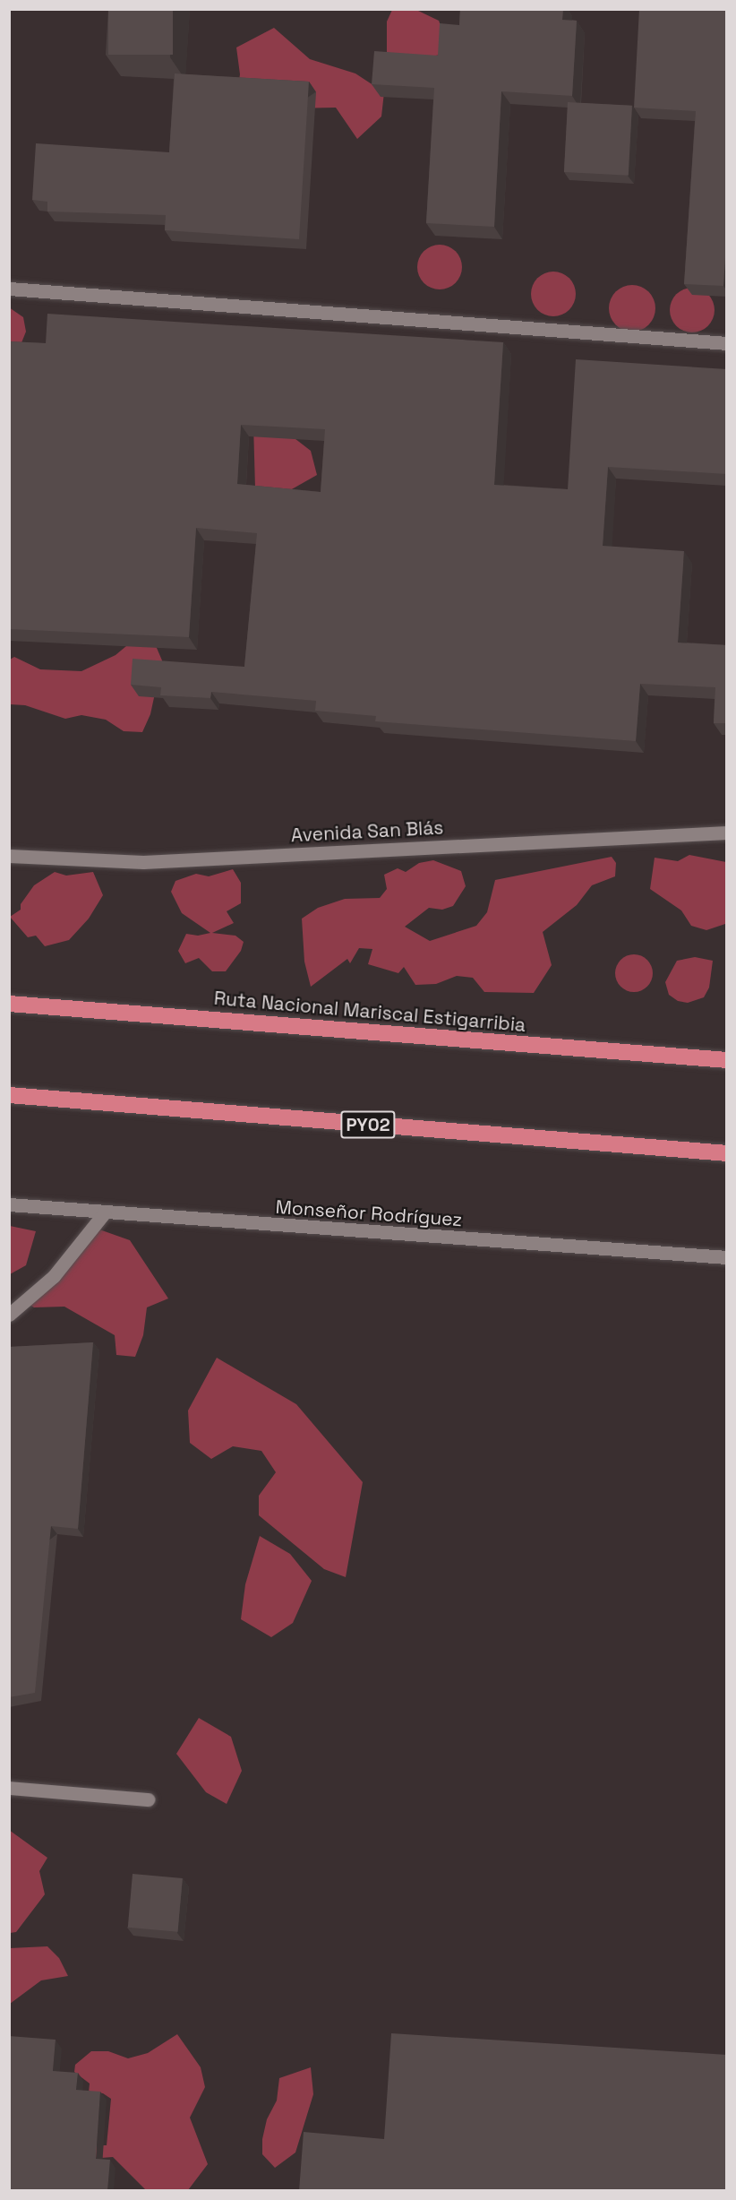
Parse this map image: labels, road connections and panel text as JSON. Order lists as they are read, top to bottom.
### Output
{
  "streets": {
    "highway": ["Ruta Nacional Mariscal Estigarribia", "PY02"],
    "street": ["Avenida San Blás", "Monseñor Rodríguez"]
  }
}
